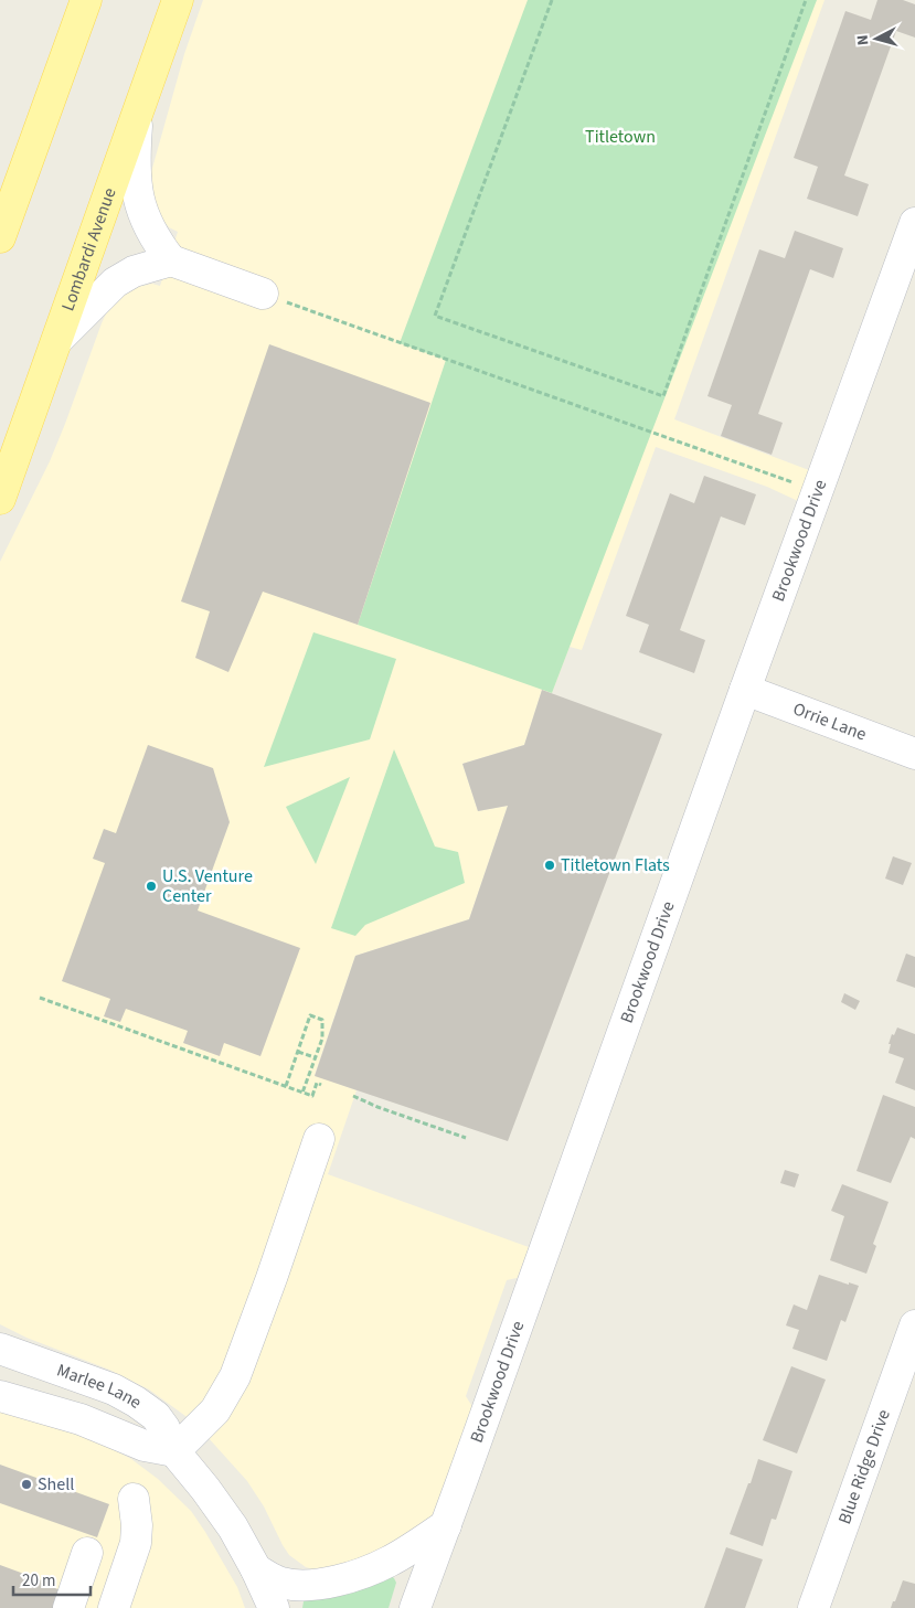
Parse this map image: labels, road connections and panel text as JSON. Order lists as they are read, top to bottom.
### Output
{
  "streets": {
    "main road": ["Lombardi Avenue"],
    "street": [
      "Brookwood Drive",
      "Orrie Lane",
      "Marlee Lane",
      "Blue Ridge Drive"
    ]
  },
  "crossings": [
    ["Brookwood Drive", "Orrie Lane"]
  ],
  "parks": ["Titletown"],
  "places": ["Titletown Flats", "U.S. Venture Center", "Shell"],
  "scale_bar": "20 m",
  "north": "left"
}
